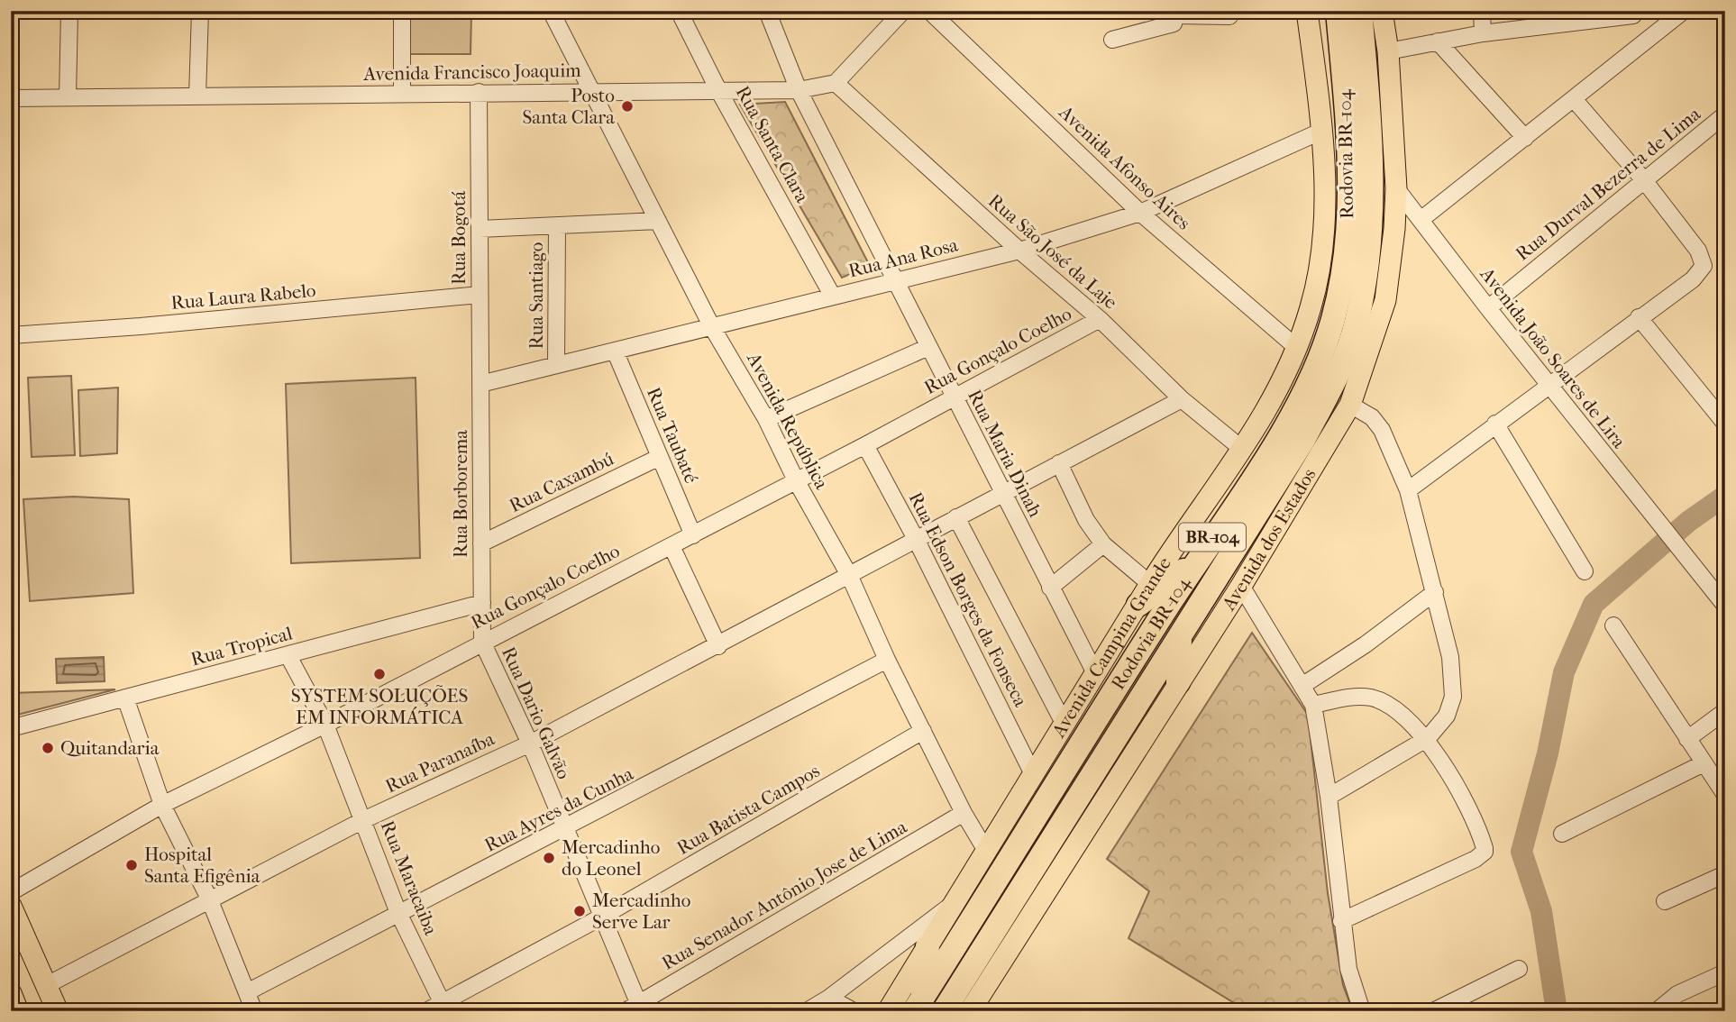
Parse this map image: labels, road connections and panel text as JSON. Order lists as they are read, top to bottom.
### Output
{
  "streets": {
    "highway": ["Rodovia BR-104", "BR-104"],
    "main road": ["Avenida dos Estados", "Avenida Campina Grande"],
    "street": [
      "Avenida Francisco Joaquim",
      "Rua Santa Clara",
      "Avenida Afonso Aires",
      "Rua Durval Bezerra de Lima",
      "Rua Bogotá",
      "Rua São José da Laje",
      "Rua Ana Rosa",
      "Rua Santiago",
      "Rua Laura Rabelo",
      "Rua Gonçalo Coelho",
      "Avenida João Soares de Lira",
      "Avenida República",
      "Rua Taubaté",
      "Rua Maria Dinah",
      "Rua Caxambú",
      "Rua Borborema",
      "Rua Edson Borges da Fonseca",
      "Rua Tropical",
      "Rua Dario Galvão",
      "Rua Paranaíba",
      "Rua Ayres da Cunha",
      "Rua Batista Campos",
      "Rua Maracaiba",
      "Rua Senador Antônio Jose de Lima"
    ]
  },
  "crossings": [
    ["Avenida Francisco Joaquim", "Rua Santa Clara"],
    ["Avenida Francisco Joaquim", "Rua Bogotá"],
    ["Avenida Francisco Joaquim", "Rua São José da Laje"],
    ["Avenida Francisco Joaquim", "Avenida República"],
    ["Avenida Francisco Joaquim", "Rua Maria Dinah"],
    ["Rua Santa Clara", "Rua Ana Rosa"],
    ["Avenida Afonso Aires", "Rua Ana Rosa"],
    ["Avenida Afonso Aires", "Avenida Campina Grande"],
    ["Rua Durval Bezerra de Lima", "Avenida João Soares de Lira"],
    ["Rua Bogotá", "Rua Ana Rosa"],
    ["Rua Bogotá", "Rua Laura Rabelo"],
    ["Rua Bogotá", "Rua Borborema"],
    ["Rua São José da Laje", "Rua Ana Rosa"],
    ["Rua São José da Laje", "Rua Gonçalo Coelho"],
    ["Rua São José da Laje", "Avenida Campina Grande"],
    ["Rua São José da Laje", "Rua Paranaíba"],
    ["Rua Ana Rosa", "Rua Santiago"],
    ["Rua Ana Rosa", "Avenida República"],
    ["Rua Ana Rosa", "Rua Taubaté"],
    ["Rua Ana Rosa", "Rua Maria Dinah"],
    ["Rua Ana Rosa", "Rua Borborema"],
    ["Rua Ana Rosa", "Avenida Campina Grande"],
    ["Rua Gonçalo Coelho", "Avenida República"],
    ["Rua Gonçalo Coelho", "Rua Taubaté"],
    ["Rua Gonçalo Coelho", "Rua Maria Dinah"],
    ["Rua Gonçalo Coelho", "Rua Edson Borges da Fonseca"],
    ["Rua Gonçalo Coelho", "Rua Dario Galvão"],
    ["Rua Gonçalo Coelho", "Rua Maracaiba"],
    ["Avenida João Soares de Lira", "Avenida dos Estados"],
    ["Avenida República", "Avenida Campina Grande"],
    ["Avenida República", "Rua Paranaíba"],
    ["Avenida República", "Rua Ayres da Cunha"],
    ["Avenida República", "Rua Batista Campos"],
    ["Avenida República", "Rua Senador Antônio Jose de Lima"],
    ["Rua Taubaté", "Rua Caxambú"],
    ["Rua Maria Dinah", "Avenida Campina Grande"],
    ["Rua Maria Dinah", "Rua Paranaíba"],
    ["Rua Caxambú", "Rua Borborema"],
    ["Rua Borborema", "Rua Tropical"],
    ["Rua Borborema", "Rua Dario Galvão"],
    ["Rua Edson Borges da Fonseca", "Avenida Campina Grande"],
    ["Rua Edson Borges da Fonseca", "Rua Paranaíba"],
    ["Rua Tropical", "Rua Dario Galvão"],
    ["Rua Tropical", "Rua Maracaiba"],
    ["Rua Dario Galvão", "Rua Paranaíba"],
    ["Rua Dario Galvão", "Rua Ayres da Cunha"],
    ["Rua Dario Galvão", "Rua Batista Campos"],
    ["Rua Dario Galvão", "Rua Senador Antônio Jose de Lima"],
    ["Rua Paranaíba", "Rua Maracaiba"],
    ["Rua Ayres da Cunha", "Rua Maracaiba"],
    ["Rua Batista Campos", "Rua Maracaiba"]
  ],
  "places": [
    "Posto Santa Clara",
    "SYSTEM SOLUÇÕES EM INFORMÁTICA",
    "Quitandaria",
    "Mercadinho do Leonel",
    "Hospital Santa Efigênia",
    "Mercadinho Serve Lar"
  ]
}
